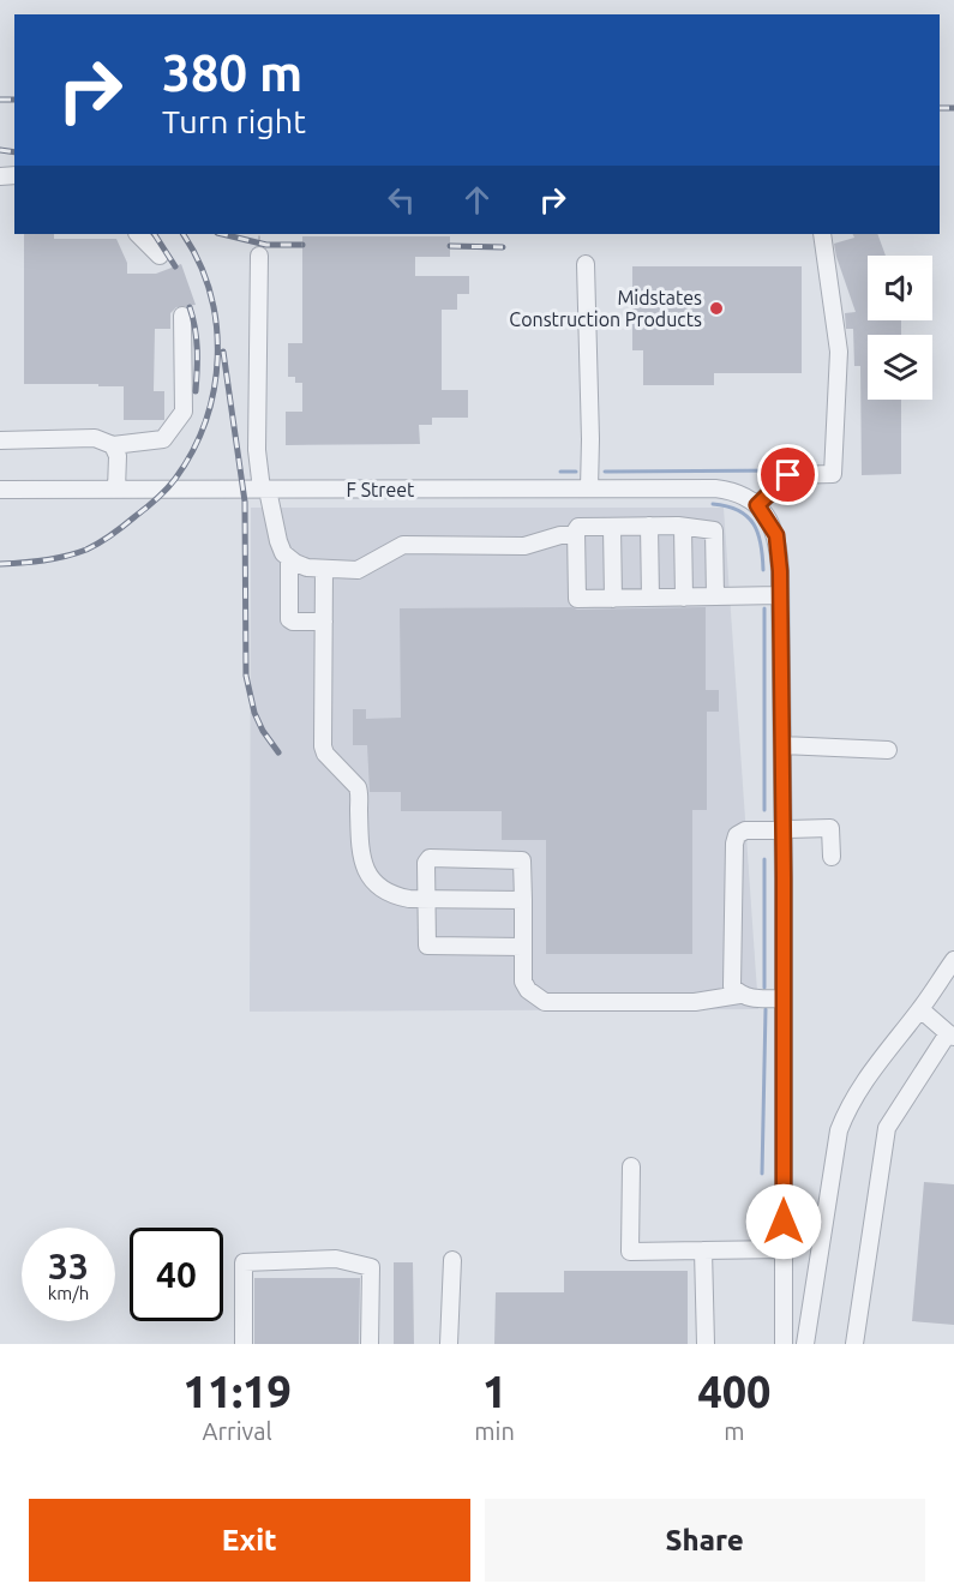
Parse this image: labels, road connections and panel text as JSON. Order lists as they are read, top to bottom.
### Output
{
  "streets": {
    "street": ["F Street"]
  },
  "places": ["Midstates Construction Products"],
  "page": {
    "turn": ["380 m", "Turn right"],
    "speed": "33 km/h",
    "limit": "40",
    "eta": [
      "11:19",
      "Arrival",
      "1",
      "min",
      "400",
      "m"
    ],
    "buttons": ["Exit", "Share"]
  }
}
